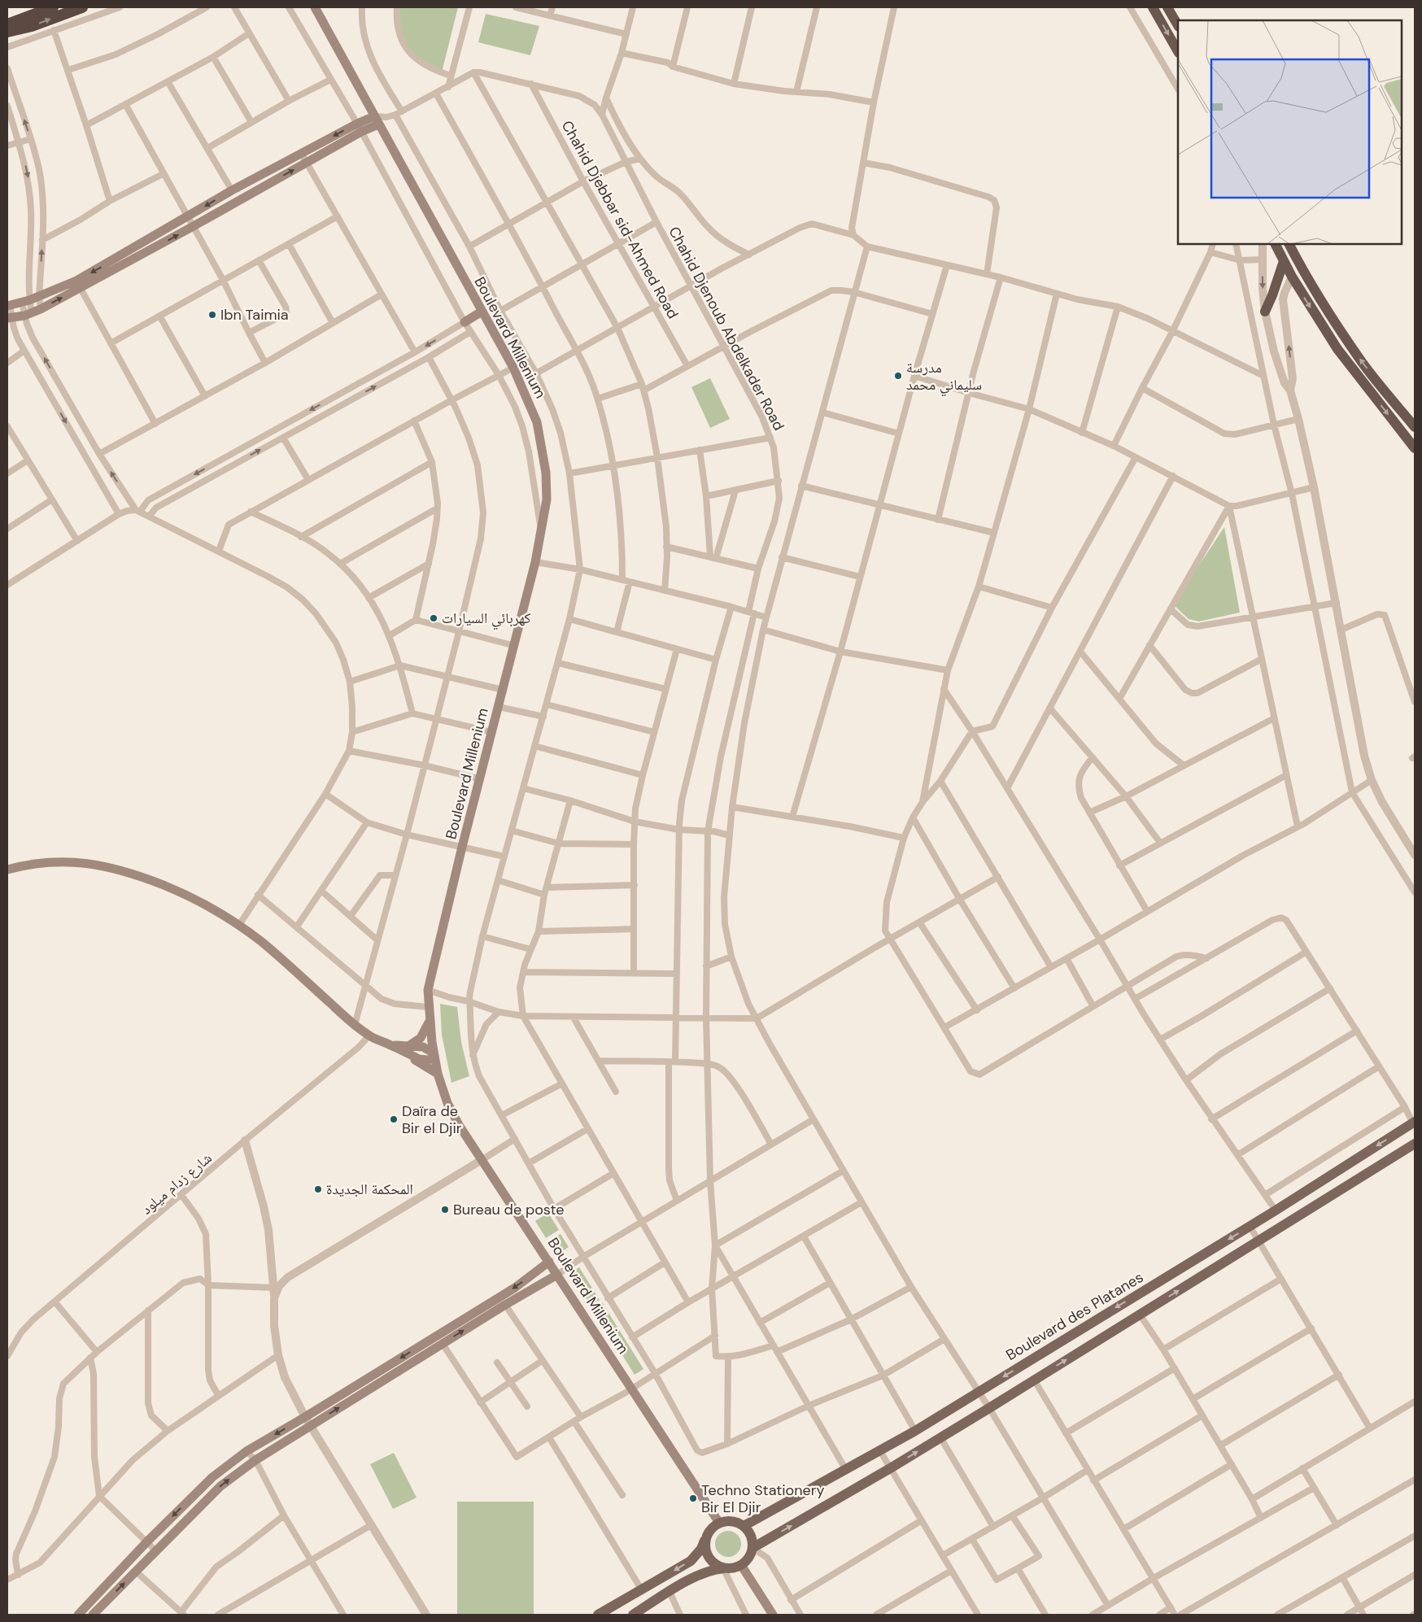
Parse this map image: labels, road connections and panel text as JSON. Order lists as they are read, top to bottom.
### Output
{
  "streets": {
    "main road": ["Boulevard Millenium", "Boulevard des Platanes"],
    "street": ["Chahid Djebbar sid-Ahmed Road", "Chahid Djenoub Abdelkader Road", "شارع زدام ميلود"]
  },
  "crossings": [
    ["Chahid Djebbar sid-Ahmed Road", "Chahid Djenoub Abdelkader Road"],
    ["Boulevard Millenium", "Boulevard des Platanes"]
  ],
  "places": [
    "Ibn Taimia",
    "مدرسة سليماني محمد",
    "كهربائي السيارات",
    "Daïra de Bir el Djir",
    "المحكمة الجديدة",
    "Bureau de poste",
    "Techno Stationery Bir El Djir"
  ]
}
